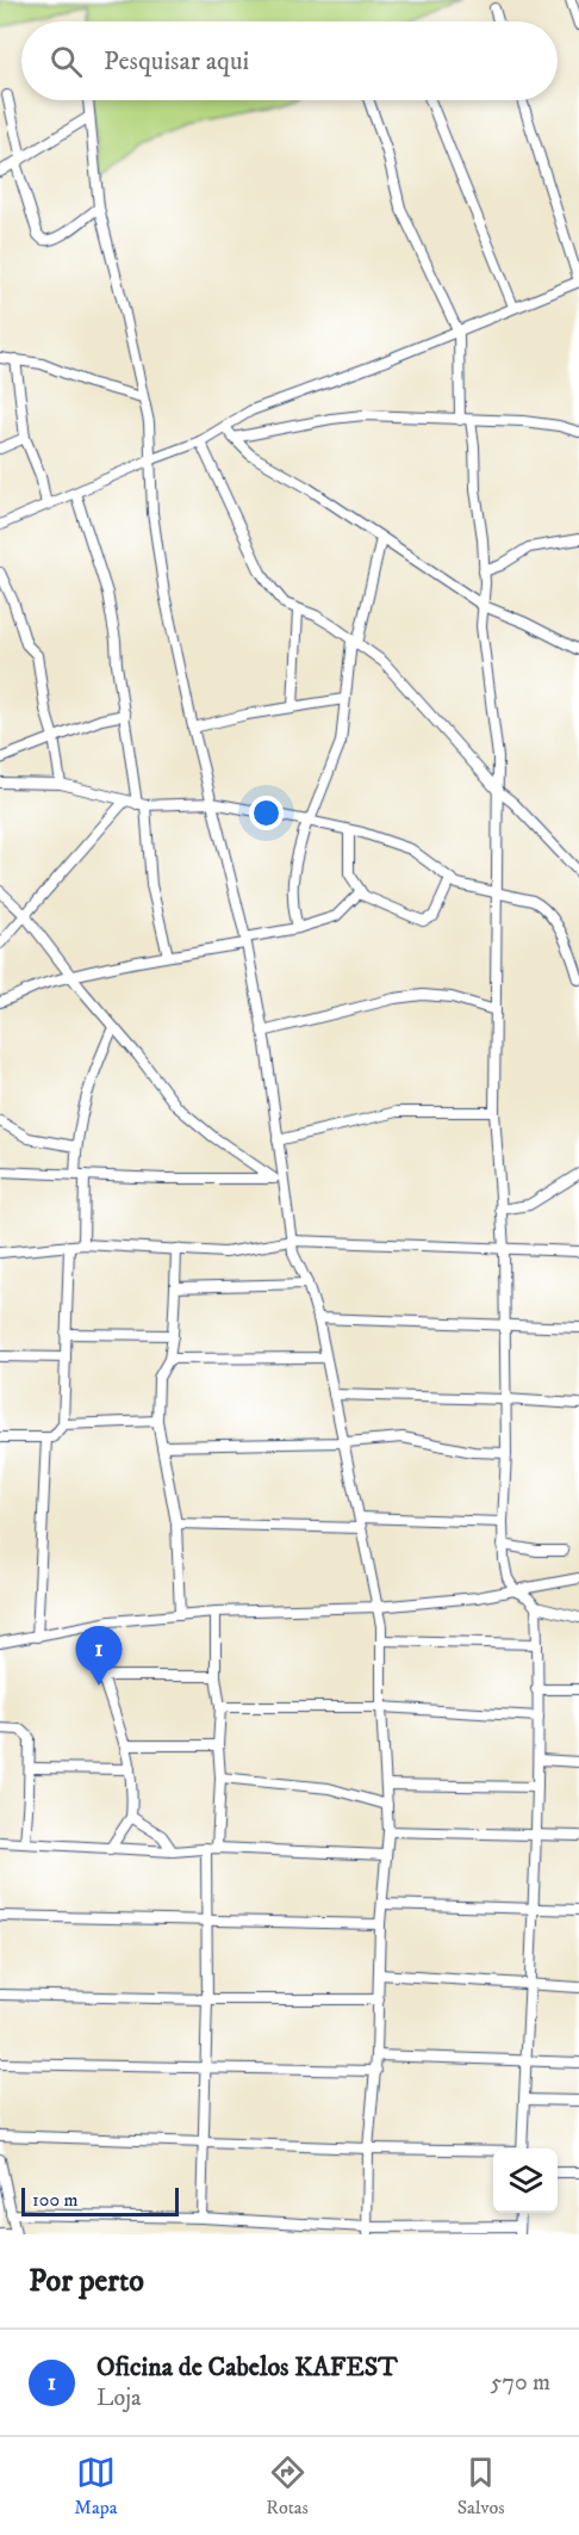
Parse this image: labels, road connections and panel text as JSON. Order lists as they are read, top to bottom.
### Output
{
  "scale_bar": "100 m",
  "page": {
    "search": "Pesquisar aqui",
    "pins": "1",
    "scale": "100 m",
    "heading": "Por perto",
    "list": [
      {
        "mark": "1",
        "name": "Oficina de Cabelos KAFEST",
        "note": "Loja",
        "value": "570 m"
      }
    ],
    "nav": ["Mapa", "Rotas", "Salvos"]
  }
}
